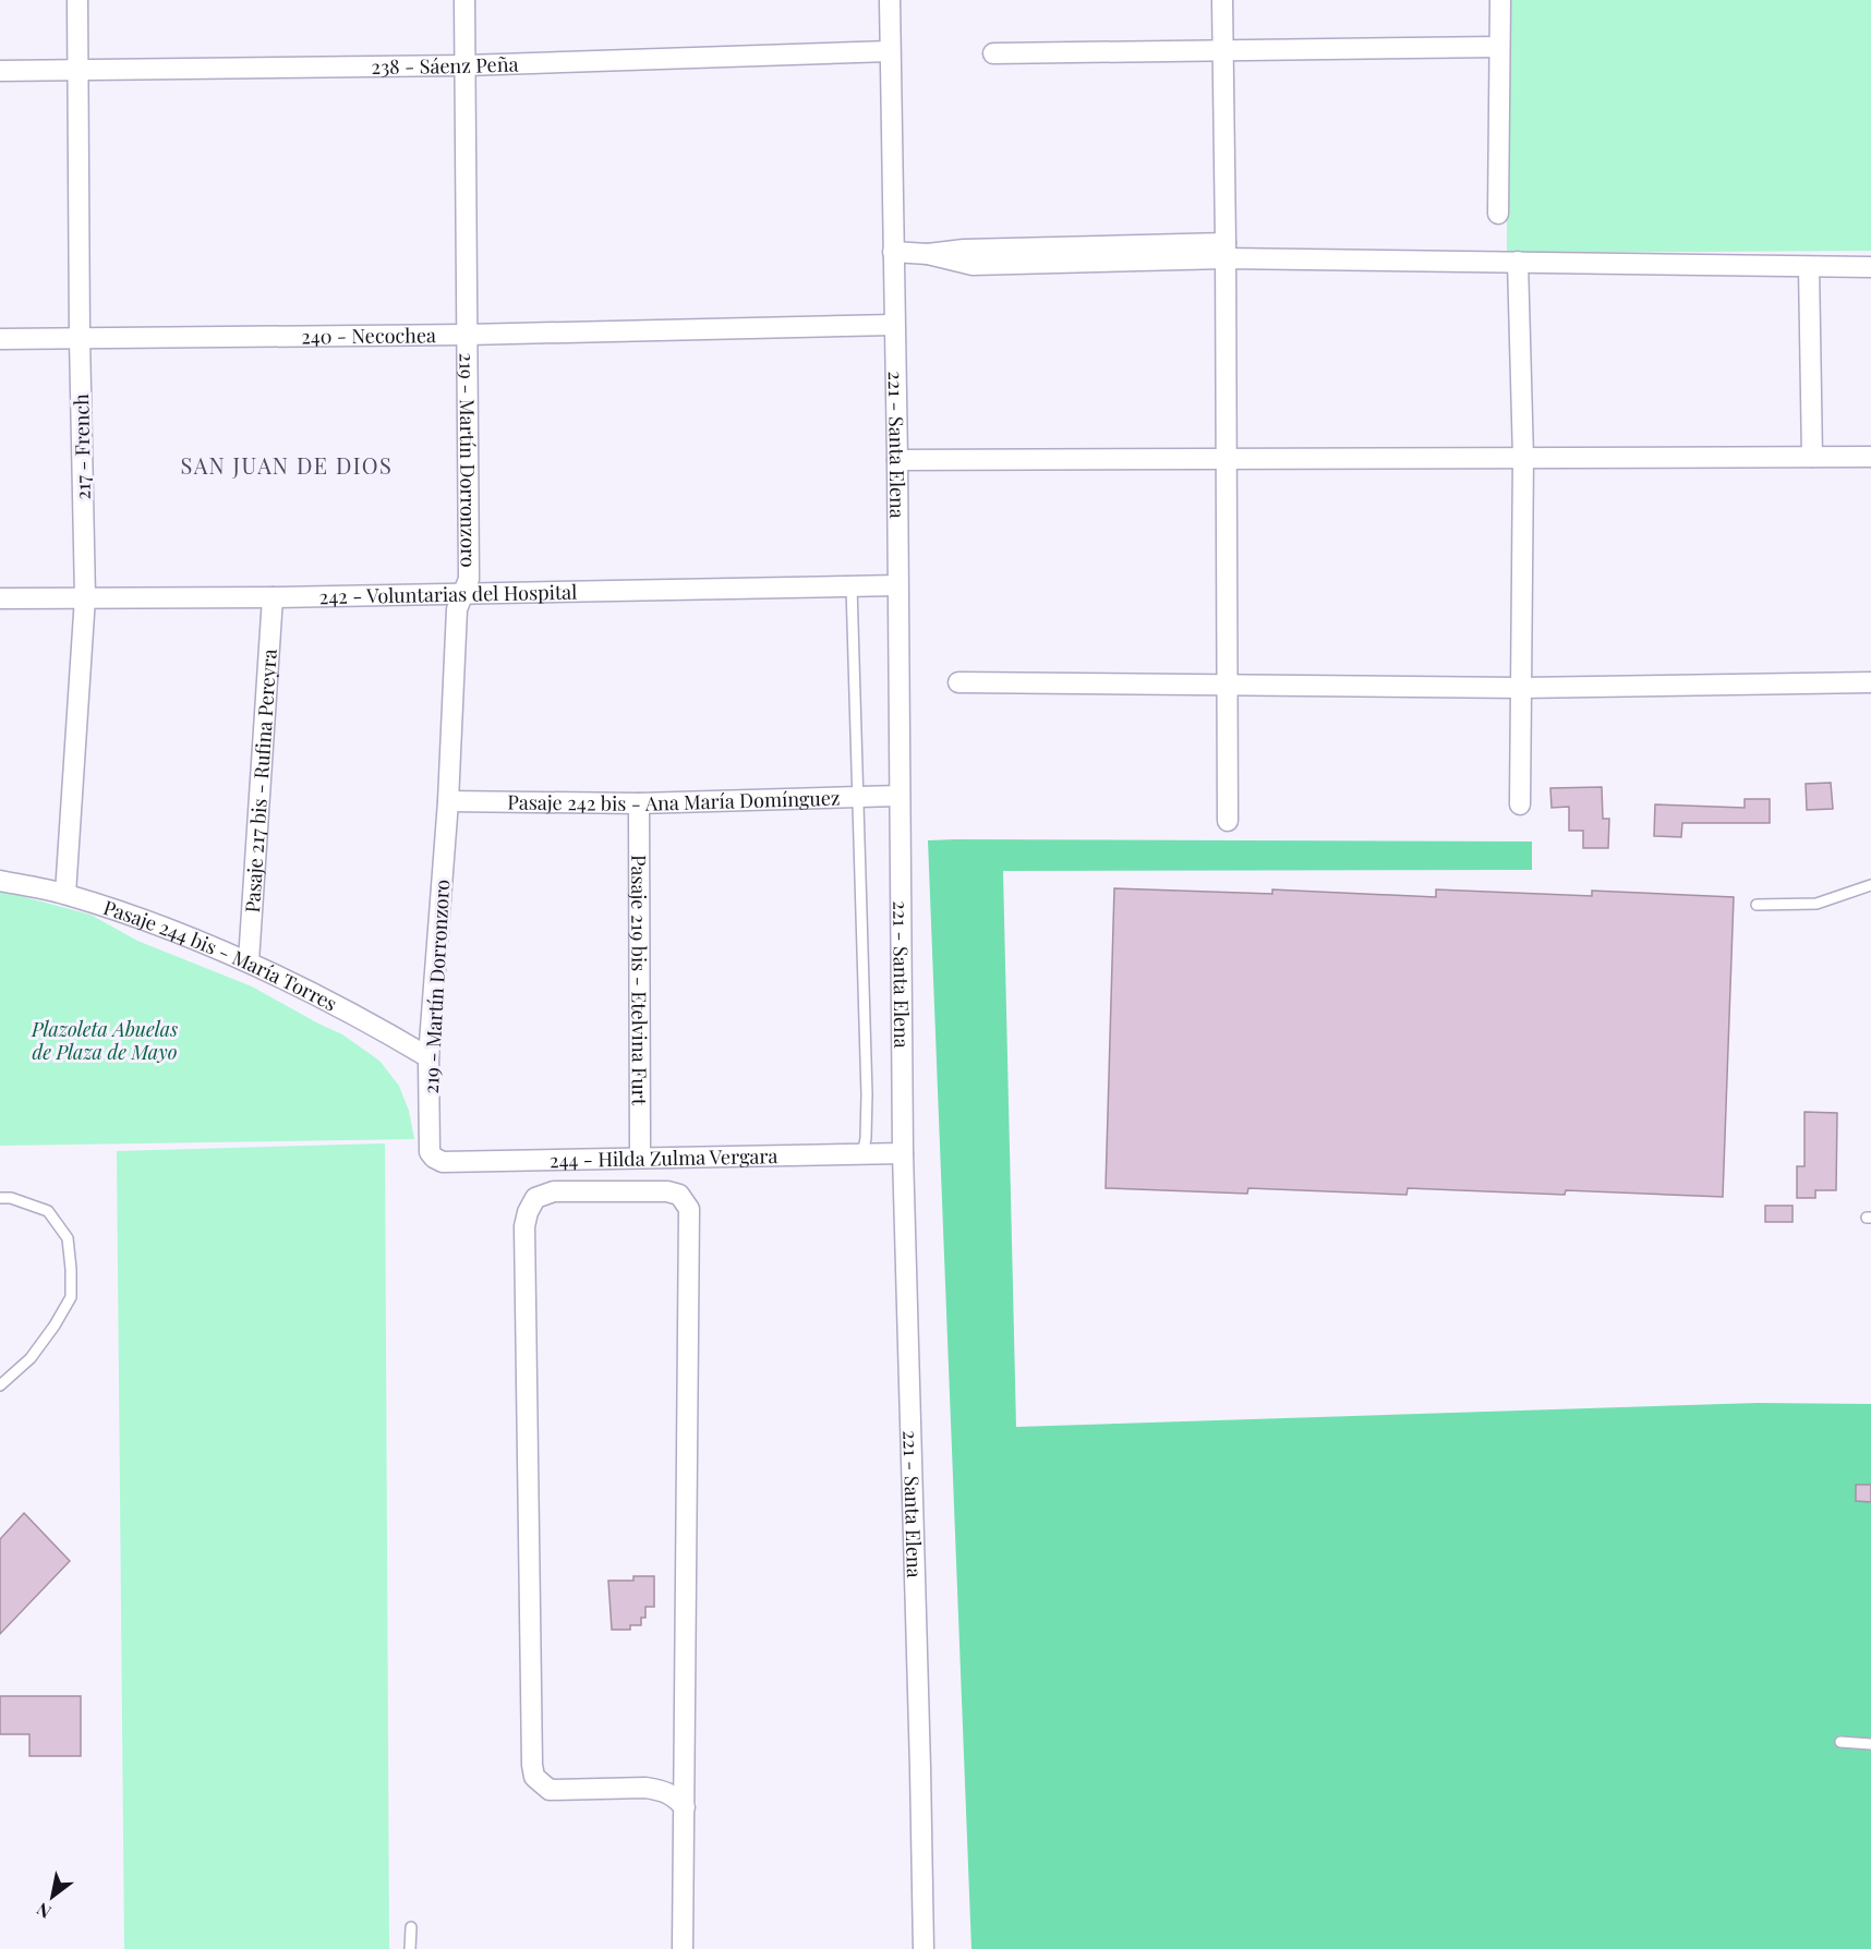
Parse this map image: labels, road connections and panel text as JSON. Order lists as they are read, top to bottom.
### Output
{
  "streets": {
    "street": [
      "238 - Sáenz Peña",
      "240 - Necochea",
      "221 - Santa Elena",
      "217 - French",
      "219 - Martín Dorronzoro",
      "242 - Voluntarias del Hospital",
      "Pasaje 217 bis - Rufina Pereyra",
      "Pasaje 242 bis - Ana María Domínguez",
      "Pasaje 244 bis - María Torres",
      "Pasaje 219 bis - Etelvina Furt",
      "244 - Hilda Zulma Vergara"
    ]
  },
  "crossings": [
    ["238 - Sáenz Peña", "221 - Santa Elena"],
    ["238 - Sáenz Peña", "217 - French"],
    ["238 - Sáenz Peña", "219 - Martín Dorronzoro"],
    ["240 - Necochea", "221 - Santa Elena"],
    ["240 - Necochea", "217 - French"],
    ["240 - Necochea", "219 - Martín Dorronzoro"],
    ["221 - Santa Elena", "242 - Voluntarias del Hospital"],
    ["221 - Santa Elena", "Pasaje 242 bis - Ana María Domínguez"],
    ["221 - Santa Elena", "244 - Hilda Zulma Vergara"],
    ["217 - French", "242 - Voluntarias del Hospital"],
    ["217 - French", "Pasaje 244 bis - María Torres"],
    ["219 - Martín Dorronzoro", "242 - Voluntarias del Hospital"],
    ["219 - Martín Dorronzoro", "Pasaje 242 bis - Ana María Domínguez"],
    ["219 - Martín Dorronzoro", "Pasaje 244 bis - María Torres"],
    ["219 - Martín Dorronzoro", "244 - Hilda Zulma Vergara"],
    ["242 - Voluntarias del Hospital", "Pasaje 217 bis - Rufina Pereyra"],
    ["Pasaje 217 bis - Rufina Pereyra", "Pasaje 244 bis - María Torres"],
    ["Pasaje 242 bis - Ana María Domínguez", "Pasaje 219 bis - Etelvina Furt"],
    ["Pasaje 219 bis - Etelvina Furt", "244 - Hilda Zulma Vergara"]
  ],
  "districts": ["SAN JUAN DE DIOS"],
  "parks": ["Plazoleta Abuelas de Plaza de Mayo"],
  "north": "bottom left"
}
